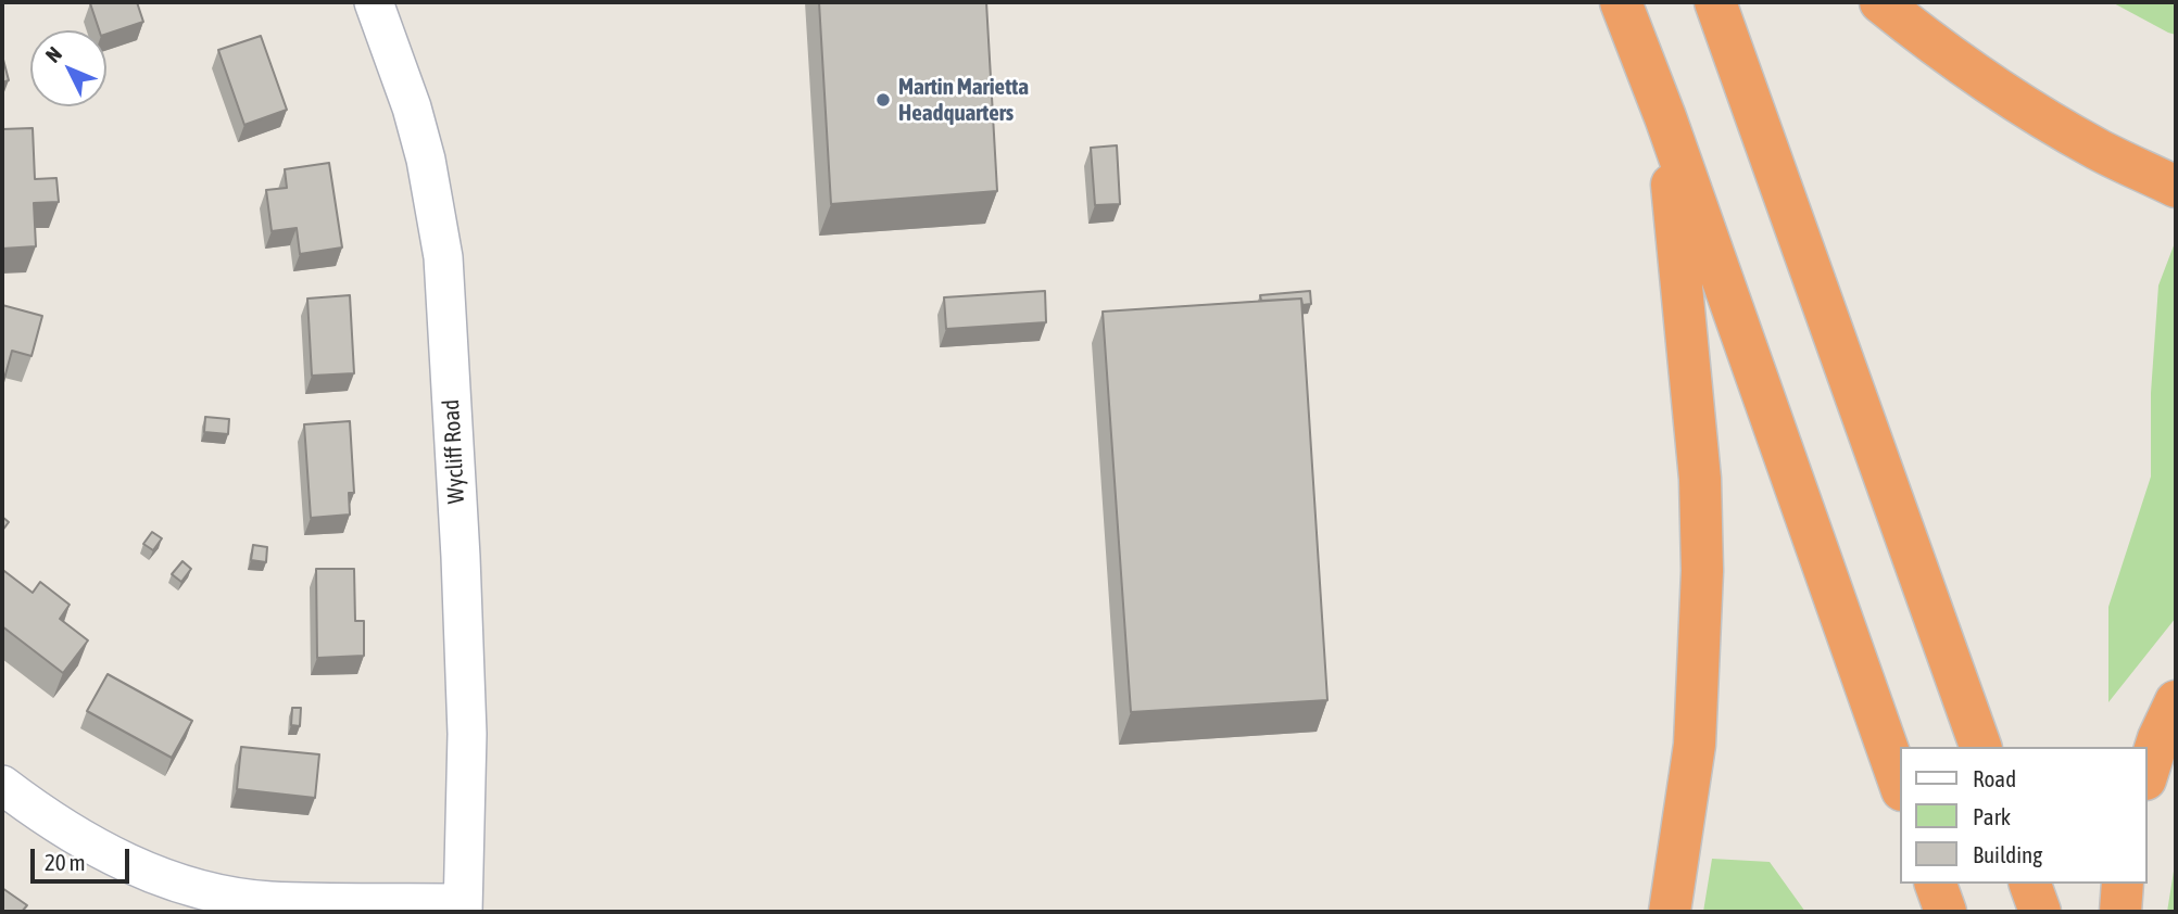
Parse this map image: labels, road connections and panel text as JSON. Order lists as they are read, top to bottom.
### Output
{
  "streets": {
    "street": ["Wycliff Road"]
  },
  "places": ["Martin Marietta Headquarters"],
  "legend": ["Road", "Park", "Building"],
  "scale_bar": "20 m",
  "north": "top left"
}
